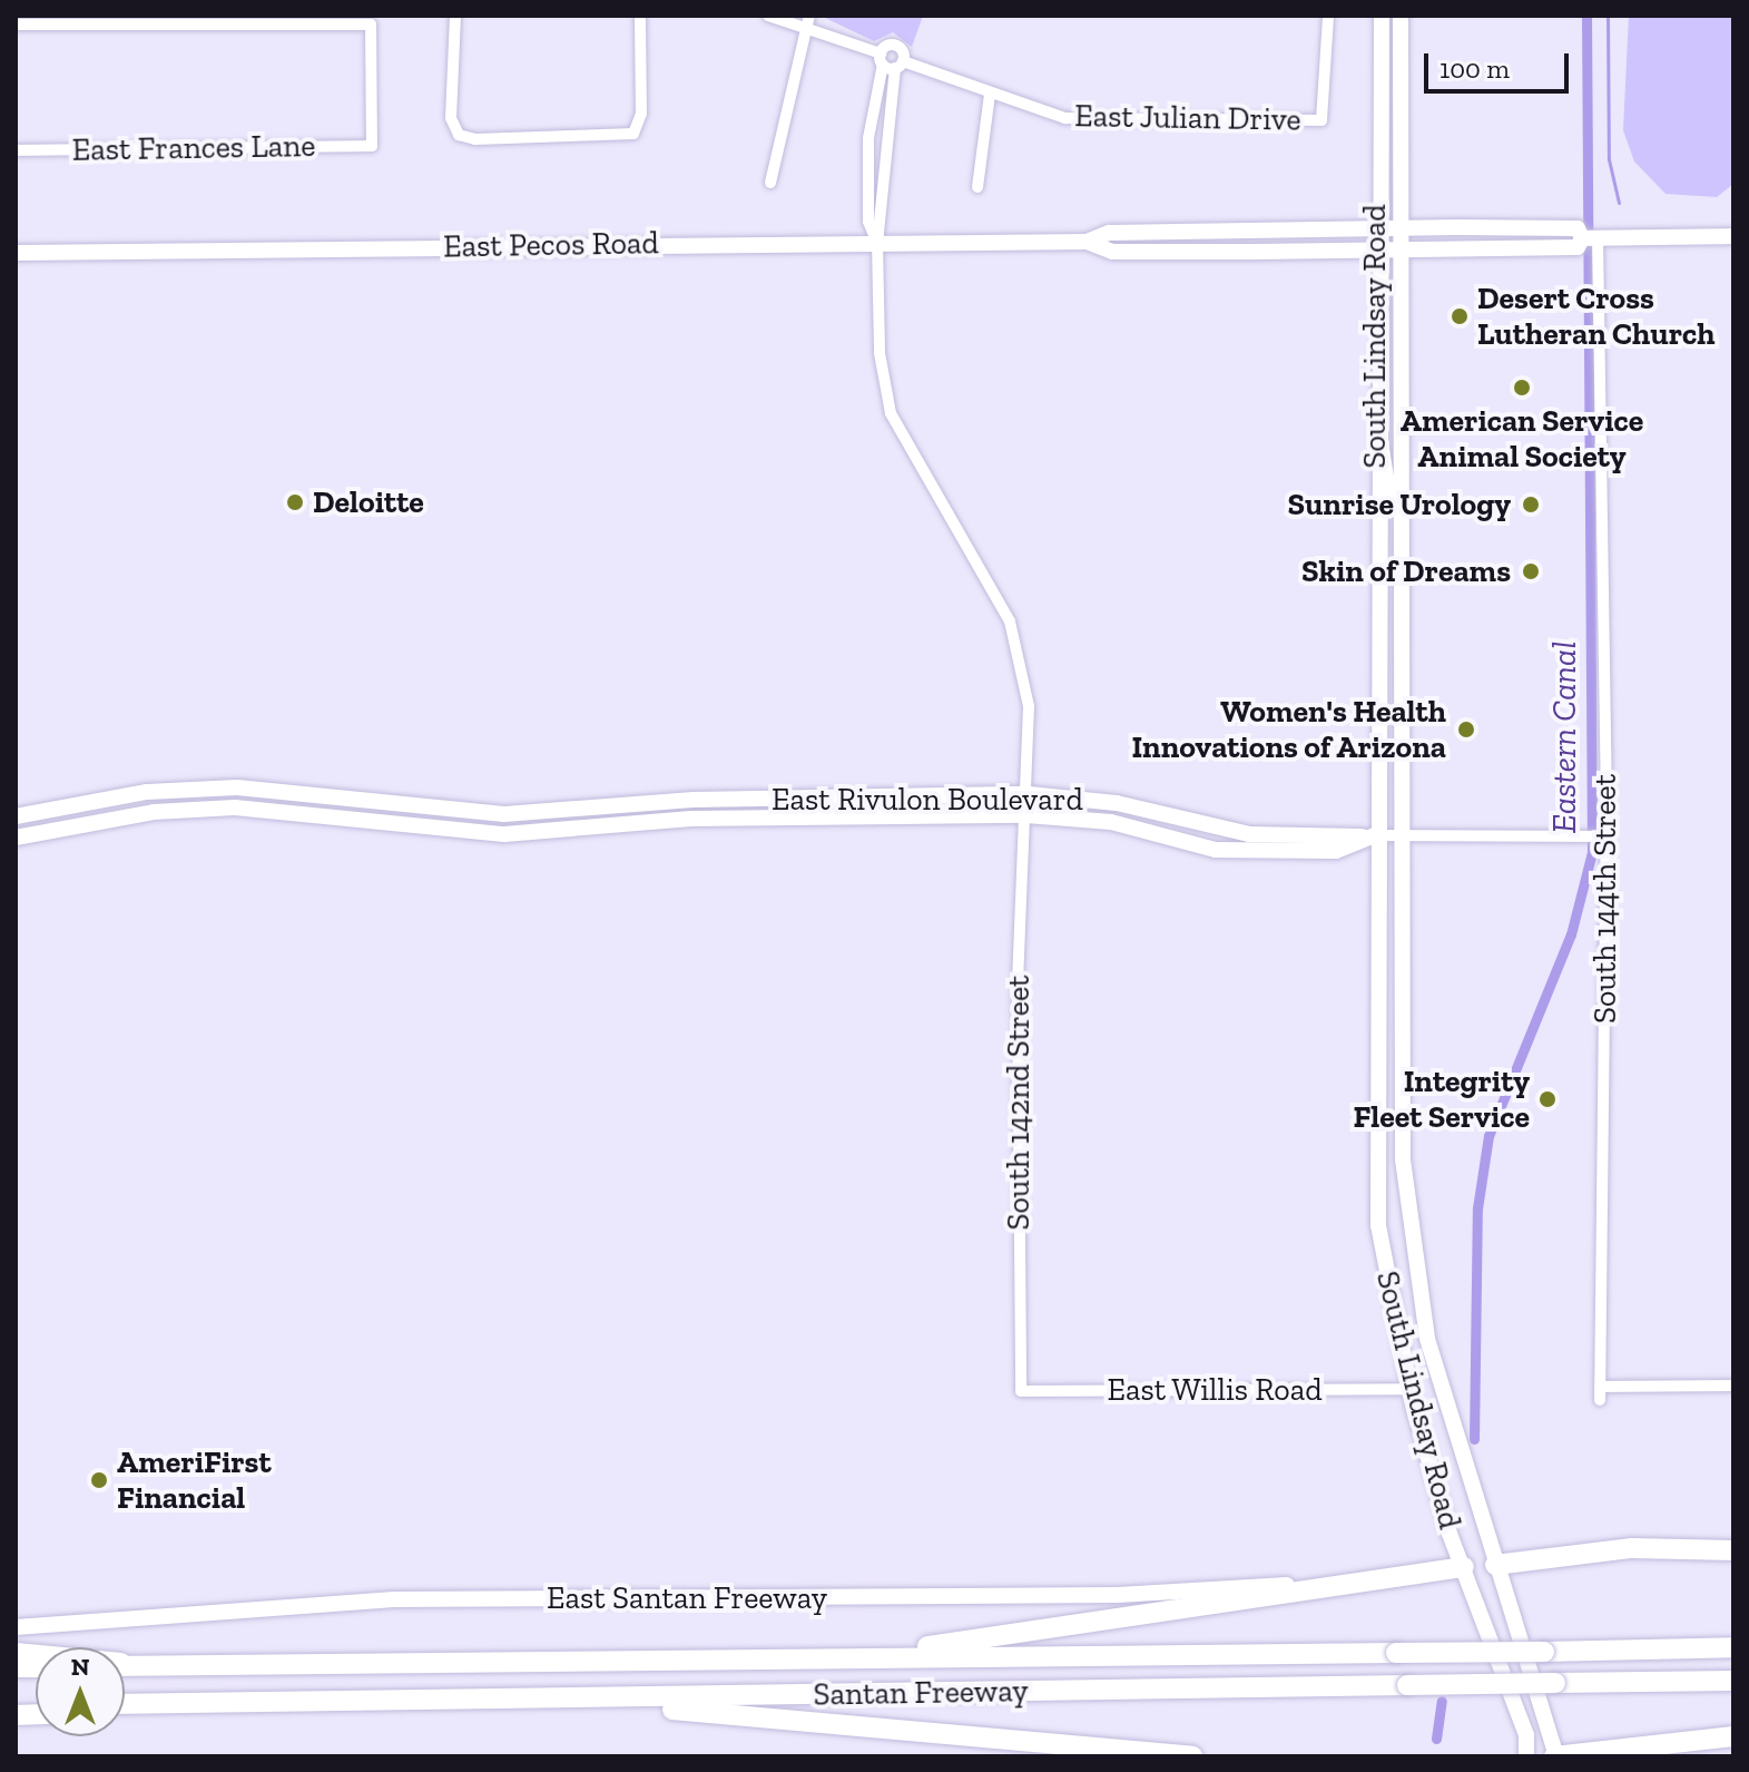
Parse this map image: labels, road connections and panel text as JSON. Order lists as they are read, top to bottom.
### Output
{
  "streets": {
    "highway": ["Santan Freeway"],
    "main road": [
      "East Pecos Road",
      "South Lindsay Road",
      "East Rivulon Boulevard",
      "East Santan Freeway"
    ],
    "street": [
      "East Julian Drive",
      "East Frances Lane",
      "South 144th Street",
      "South 142nd Street",
      "East Willis Road"
    ]
  },
  "crossings": [
    ["East Pecos Road", "South Lindsay Road"],
    ["East Pecos Road", "South 144th Street"],
    ["East Pecos Road", "South 142nd Street"],
    ["South Lindsay Road", "East Rivulon Boulevard"],
    ["South Lindsay Road", "East Willis Road"],
    ["East Rivulon Boulevard", "South 142nd Street"],
    ["South 142nd Street", "East Willis Road"]
  ],
  "water": ["Eastern Canal"],
  "places": [
    "Desert Cross Lutheran Church",
    "American Service Animal Society",
    "Deloitte",
    "Sunrise Urology",
    "Skin of Dreams",
    "Women's Health Innovations of Arizona",
    "Integrity Fleet Service",
    "AmeriFirst Financial"
  ],
  "scale_bar": "100 m",
  "north": "top"
}
